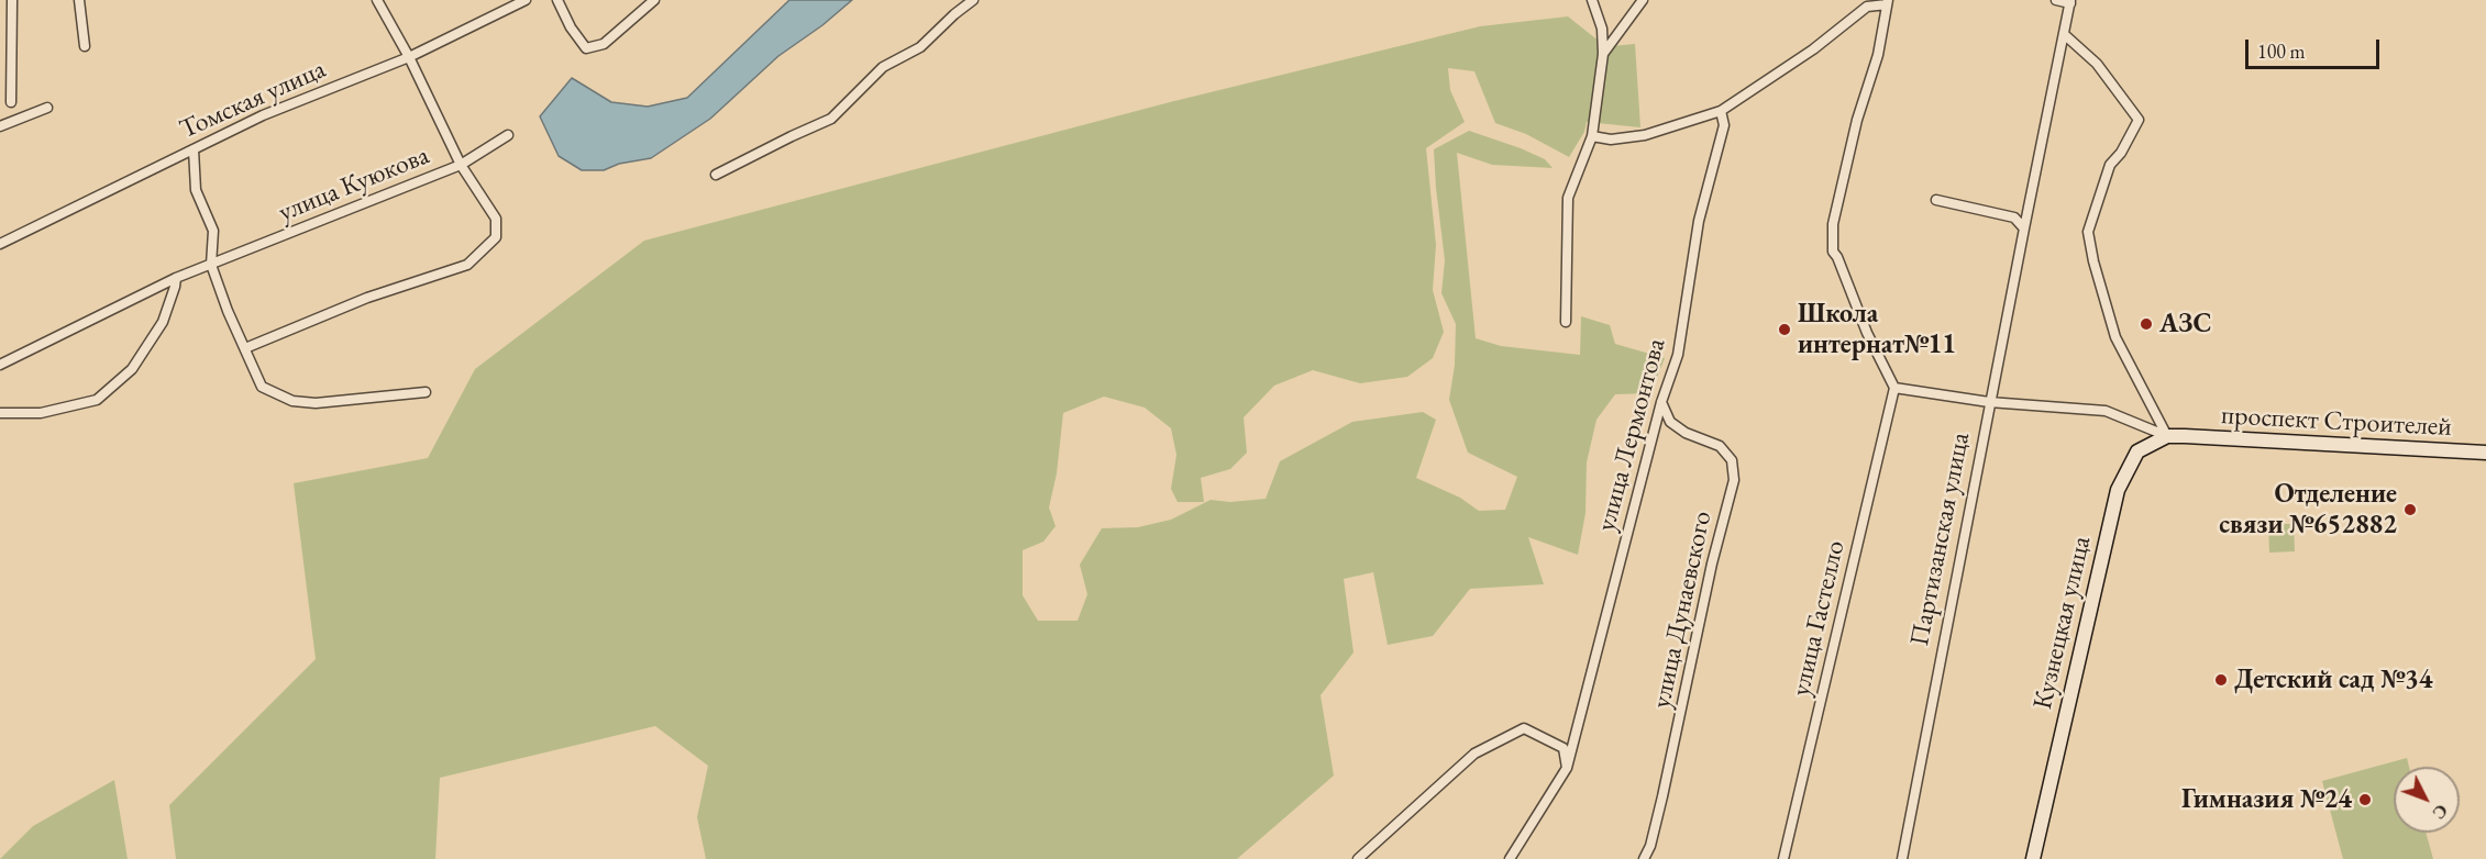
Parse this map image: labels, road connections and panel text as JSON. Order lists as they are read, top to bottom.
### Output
{
  "streets": {
    "main road": ["проспект Строителей", "Кузнецкая улица"],
    "street": [
      "Томская улица",
      "улица Куюкова",
      "улица Лермонтова",
      "Партизанская улица",
      "улица Дунаевского",
      "улица Гастелло"
    ]
  },
  "crossings": [
    ["проспект Строителей", "Кузнецкая улица"],
    ["улица Лермонтова", "улица Дунаевского"]
  ],
  "places": [
    "АЗС",
    "Школа интернат№11",
    "Отделение связи №652882",
    "Детский сад №34",
    "Гимназия №24"
  ],
  "scale_bar": "100 m",
  "north": "bottom right"
}
